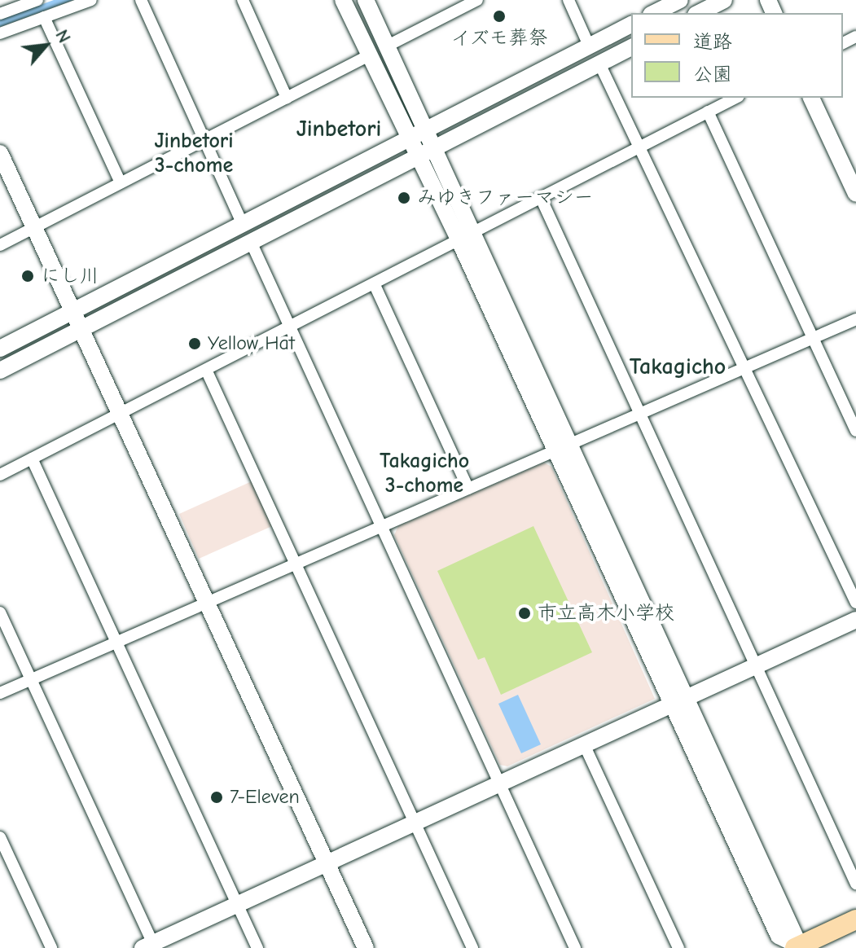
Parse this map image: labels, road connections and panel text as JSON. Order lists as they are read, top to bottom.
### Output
{
  "districts": [
    "Jinbetori",
    "Jinbetori 3-chome",
    "Takagicho",
    "Takagicho 3-chome"
  ],
  "places": [
    "イズモ葬祭",
    "みゆきファーマシー",
    "にし川",
    "Yellow Hat",
    "市立高木小学校",
    "7-Eleven"
  ],
  "legend": ["道路", "公園"],
  "north": "top right"
}
